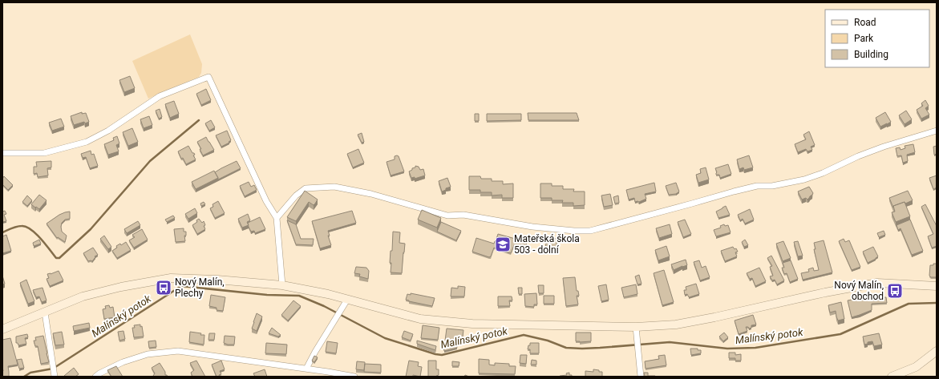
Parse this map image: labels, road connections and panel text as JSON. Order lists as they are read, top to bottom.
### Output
{
  "water": ["Malínský potok"],
  "places": {
    "school or university": ["Mateřská škola 503 - dolní"],
    "bus stop": ["Nový Malín, Plechy", "Nový Malín, obchod"]
  },
  "legend": ["Road", "Park", "Building"]
}
